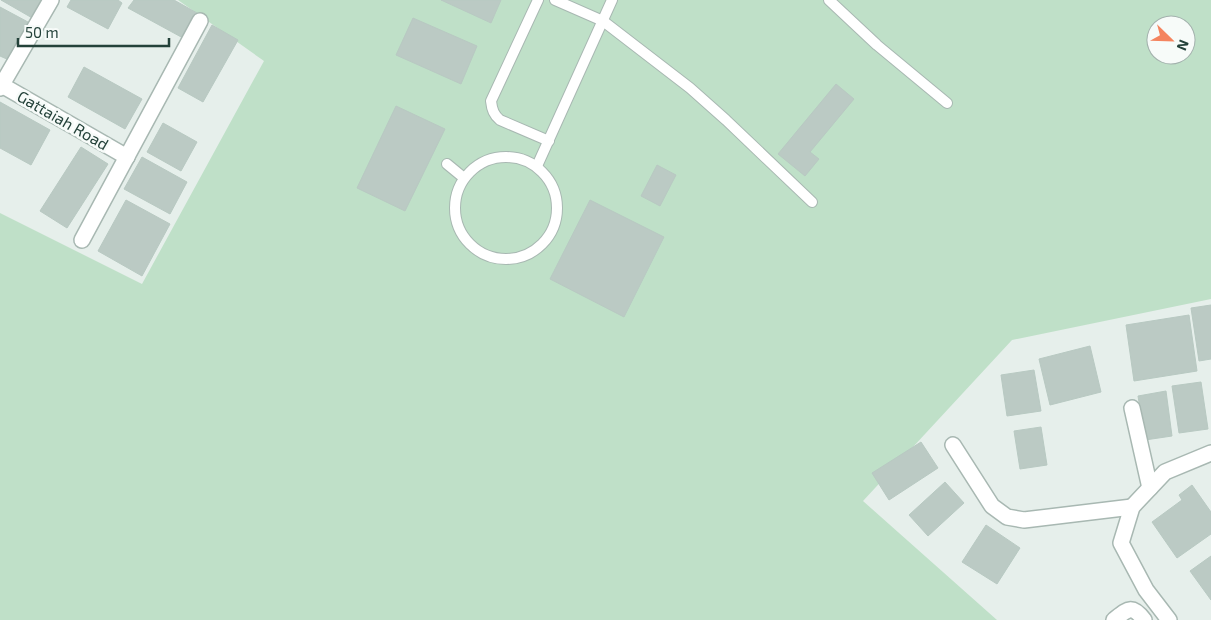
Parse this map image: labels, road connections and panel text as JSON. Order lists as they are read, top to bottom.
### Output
{
  "streets": {
    "street": ["Gattaiah Road"]
  },
  "scale_bar": "50 m",
  "north": "bottom right"
}
